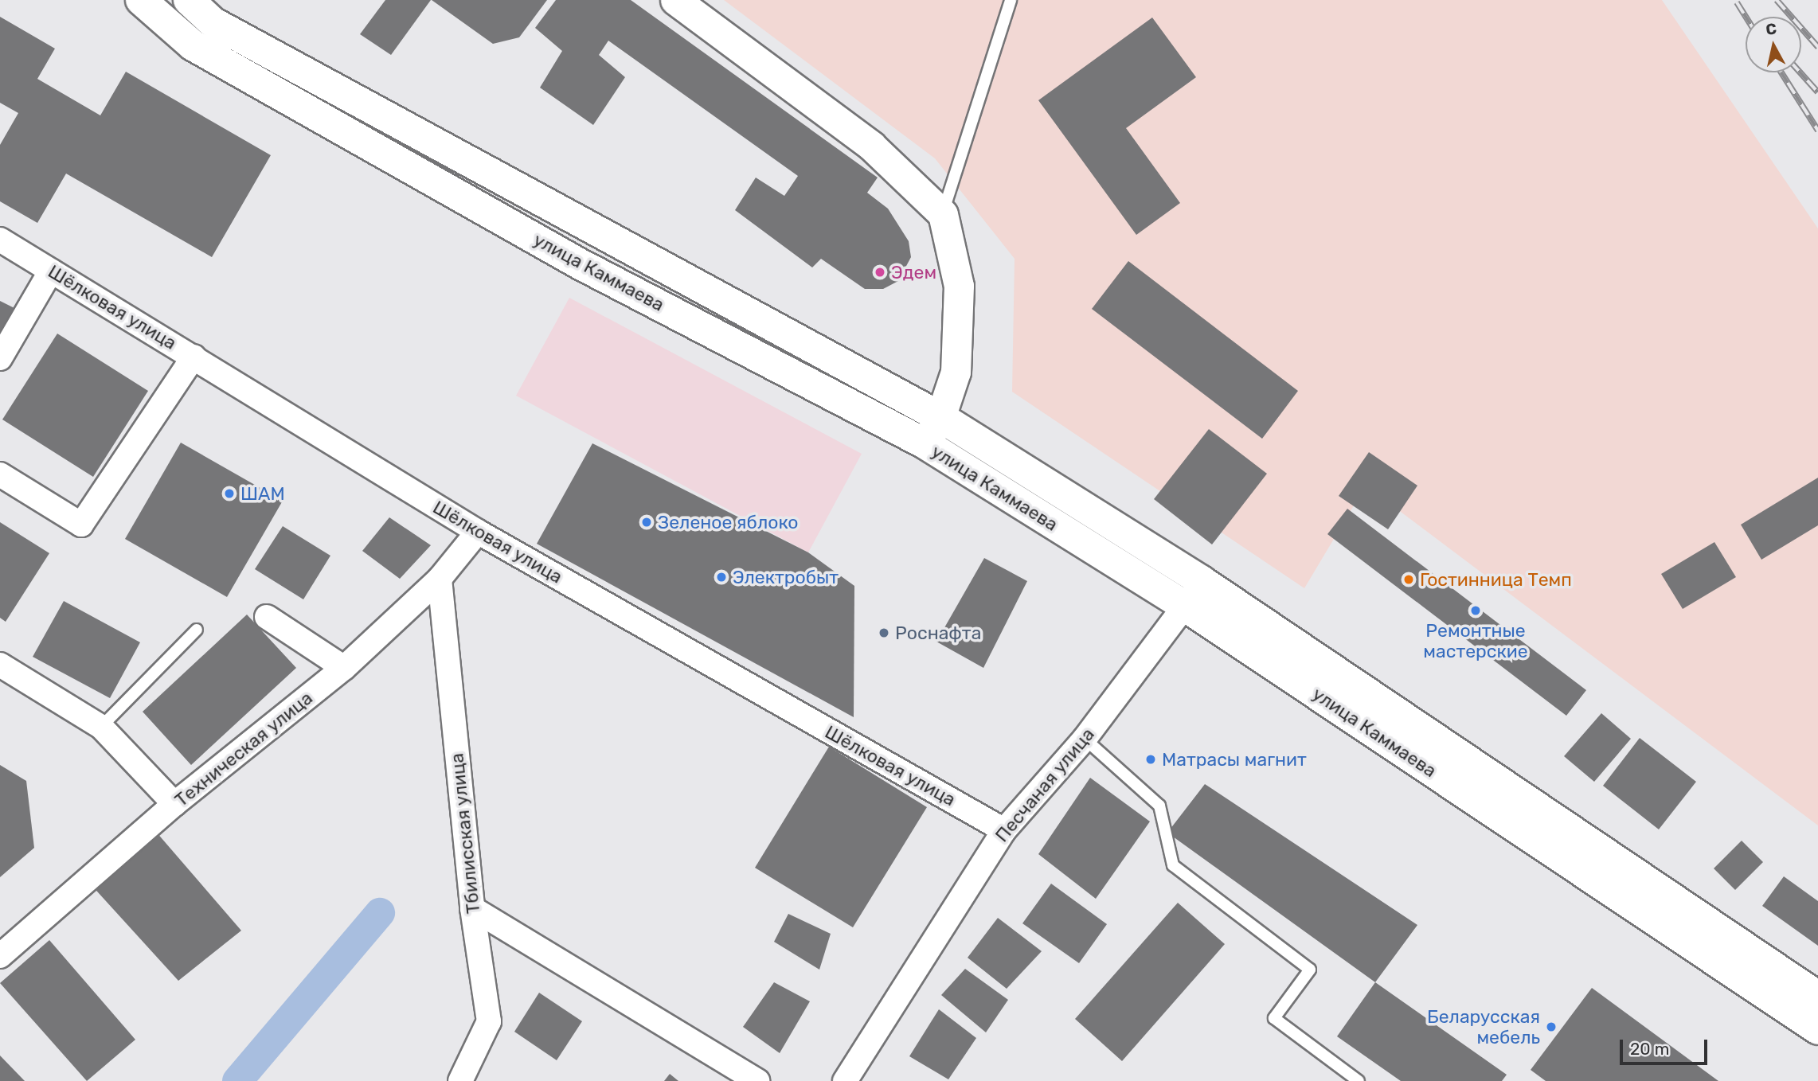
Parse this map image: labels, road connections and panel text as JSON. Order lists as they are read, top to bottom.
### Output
{
  "streets": {
    "main road": ["улица Каммаева"],
    "street": [
      "Шёлковая улица",
      "Техническая улица",
      "Песчаная улица",
      "Тбилисская улица"
    ]
  },
  "crossings": [
    ["улица Каммаева", "Песчаная улица"],
    ["Шёлковая улица", "Техническая улица"],
    ["Шёлковая улица", "Песчаная улица"],
    ["Техническая улица", "Тбилисская улица"]
  ],
  "places": [
    "Эдем",
    "ШАМ",
    "Зеленое яблоко",
    "Электробыт",
    "Гостинница Темп",
    "Ремонтные мастерские",
    "Роснафта",
    "Матрасы магнит",
    "Беларусская мебель"
  ],
  "scale_bar": "20 m",
  "north": "top"
}
